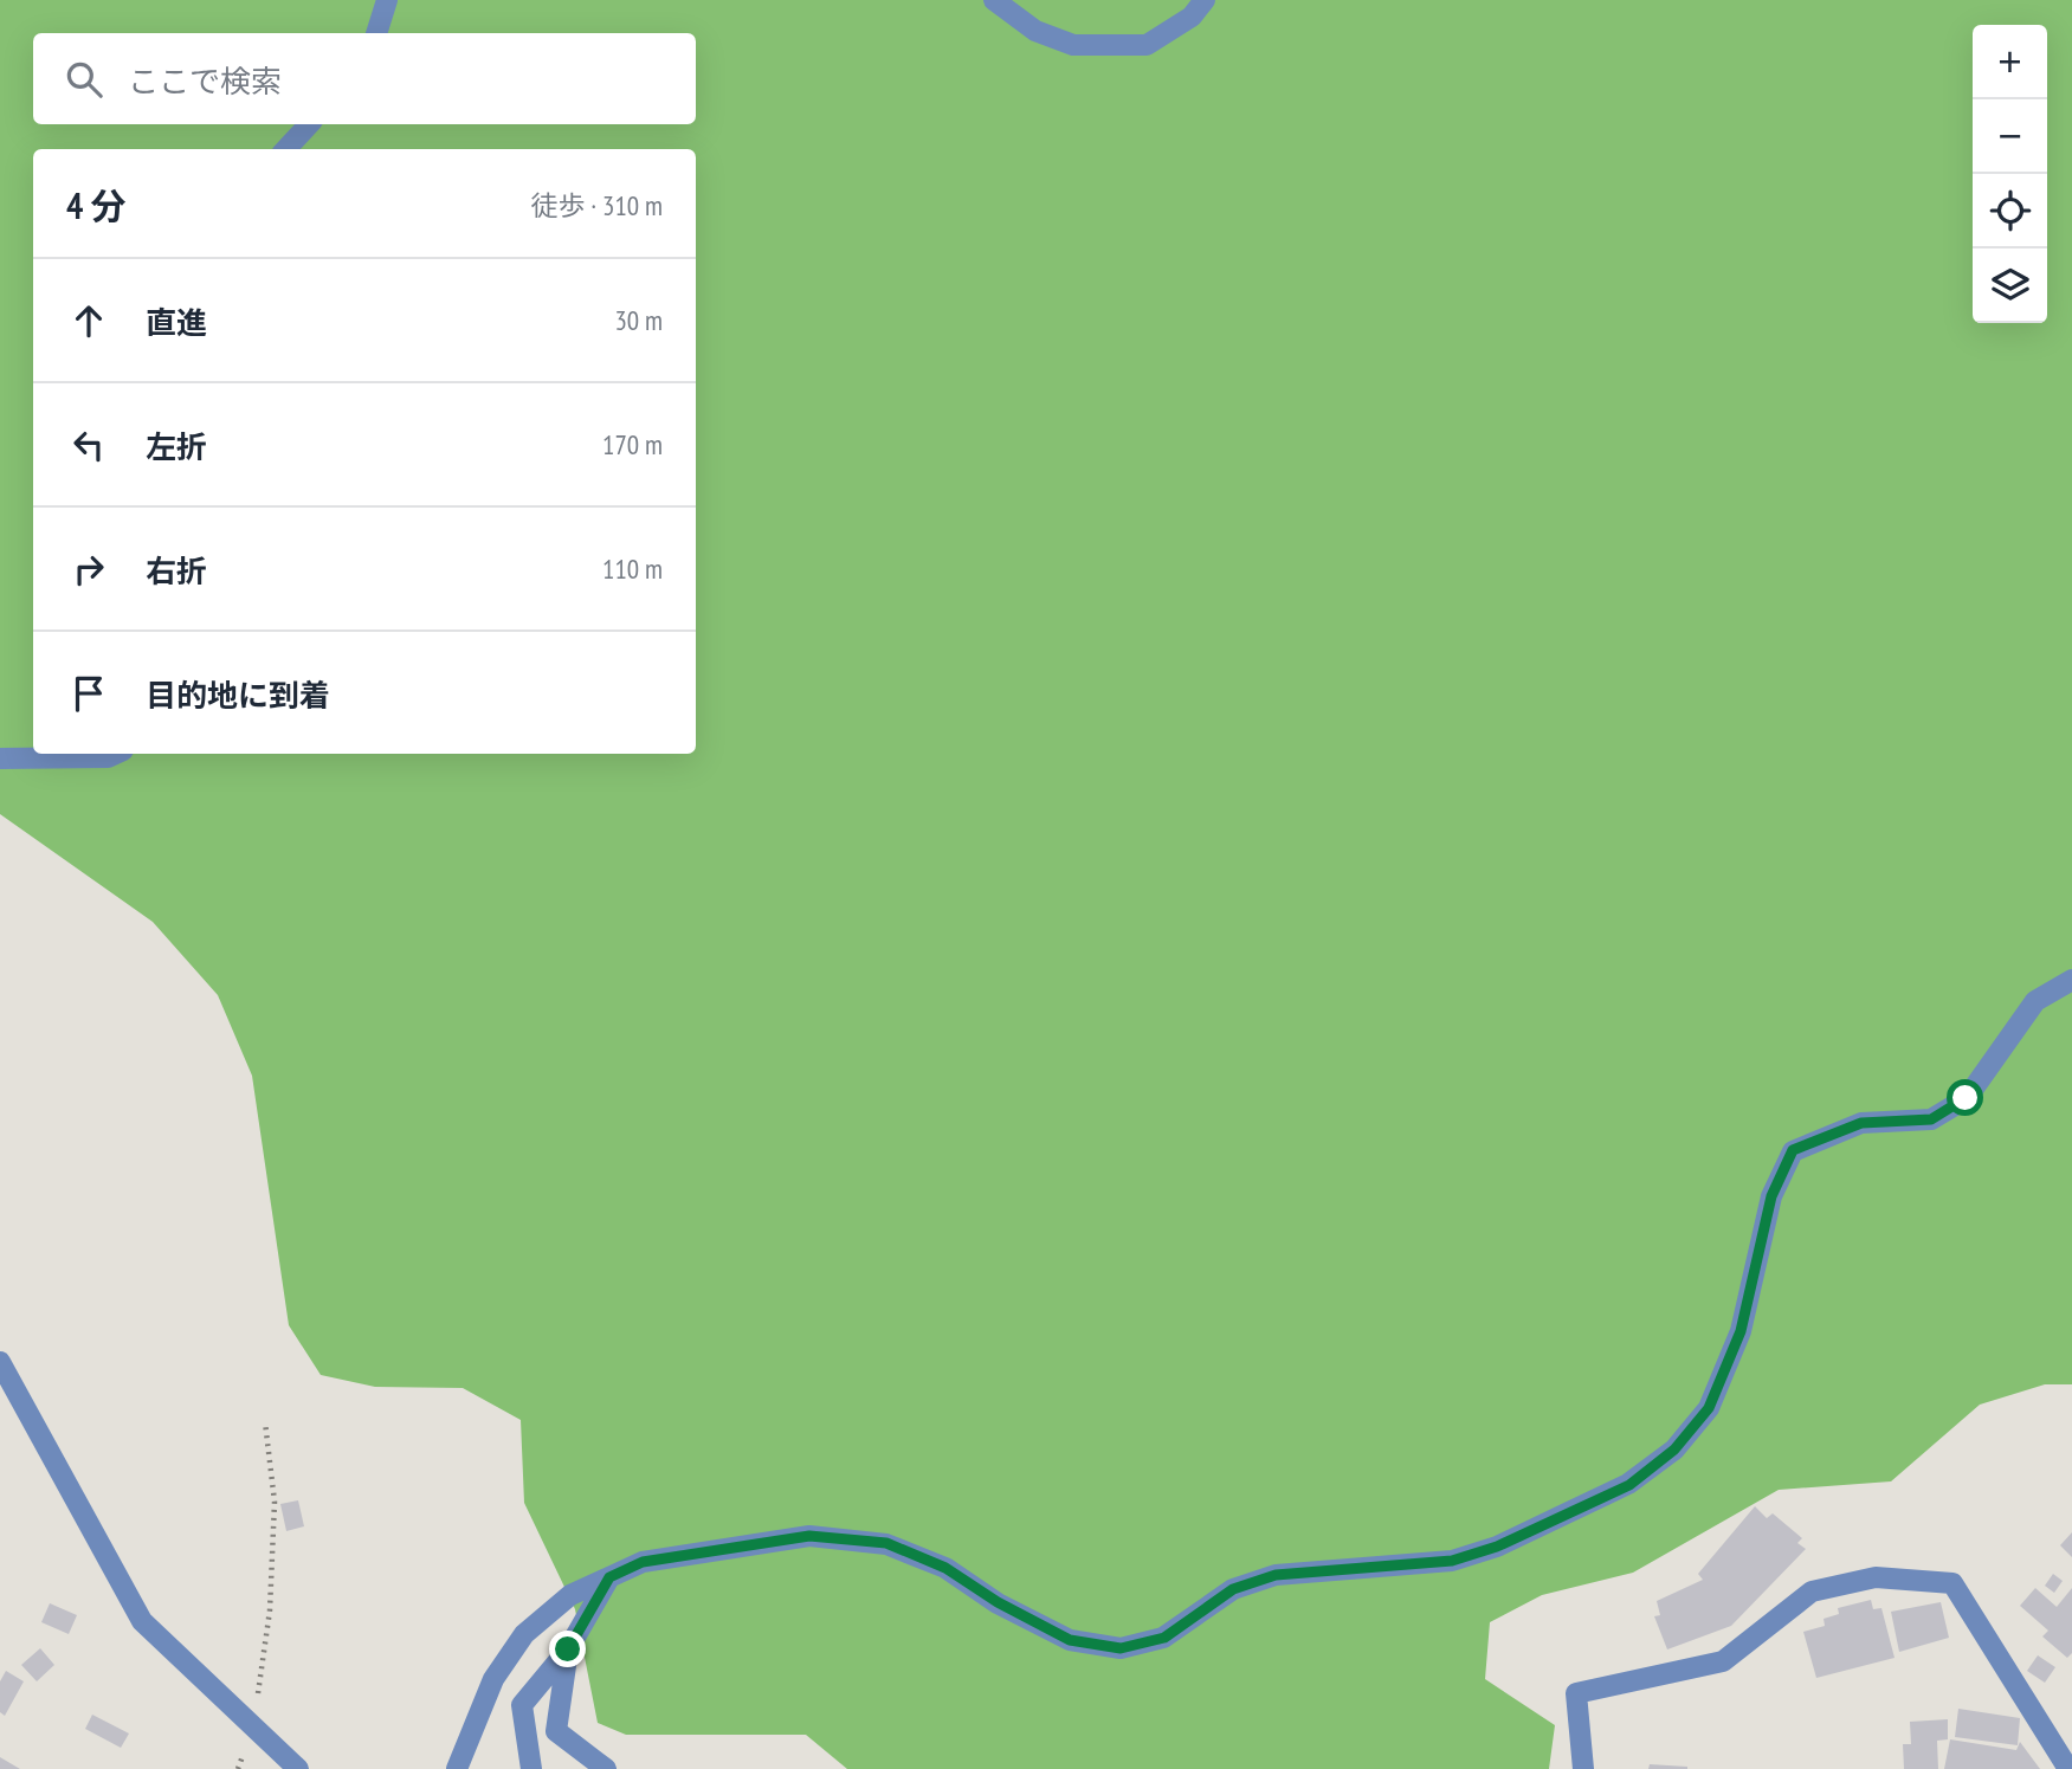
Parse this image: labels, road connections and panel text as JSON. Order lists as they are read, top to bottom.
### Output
{
  "page": {
    "map_buttons": ["+", "−"],
    "search": "ここで検索",
    "heading": ["4 分", "徒歩 · 310 m"],
    "list": [
      ["直進", "30 m"],
      ["左折", "170 m"],
      ["右折", "110 m"],
      "目的地に到着"
    ]
  }
}
